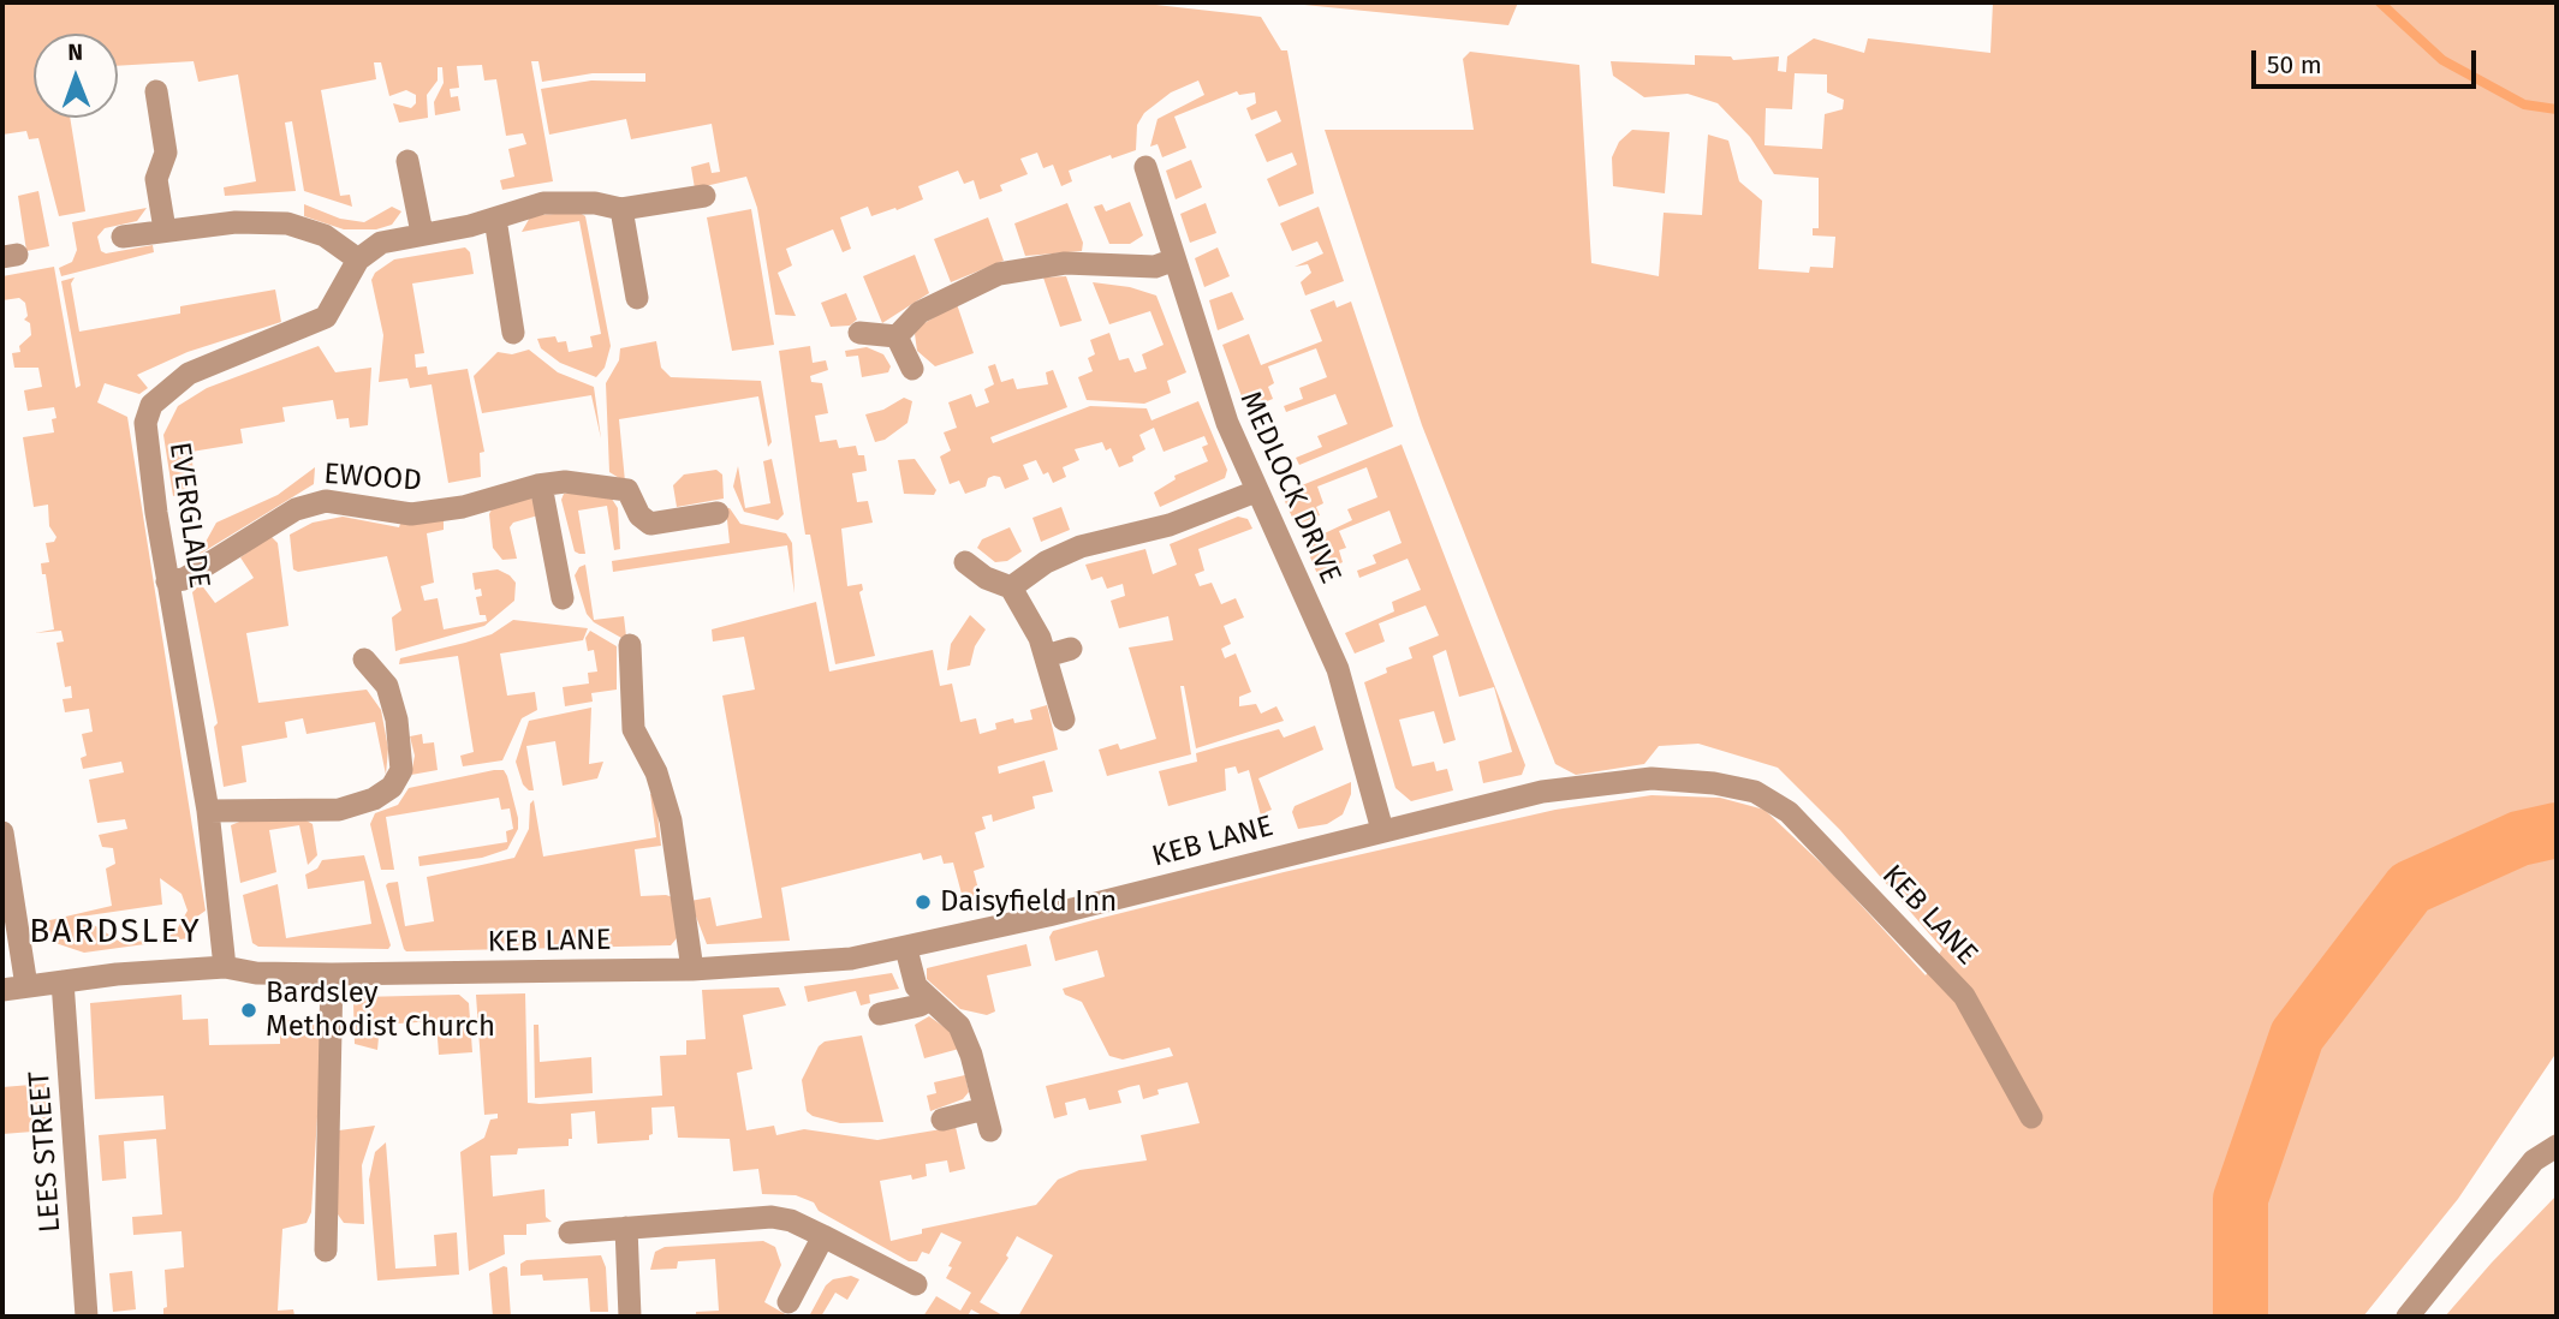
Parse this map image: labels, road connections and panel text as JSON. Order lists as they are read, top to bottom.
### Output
{
  "streets": {
    "street": [
      "EWOOD",
      "MEDLOCK DRIVE",
      "EVERGLADE",
      "KEB LANE",
      "LEES STREET"
    ]
  },
  "crossings": [
    ["EWOOD", "EVERGLADE"],
    ["MEDLOCK DRIVE", "KEB LANE"],
    ["EVERGLADE", "KEB LANE"],
    ["KEB LANE", "LEES STREET"]
  ],
  "districts": ["BARDSLEY"],
  "places": ["Daisyfield Inn", "Bardsley Methodist Church"],
  "scale_bar": "50 m",
  "north": "top"
}
